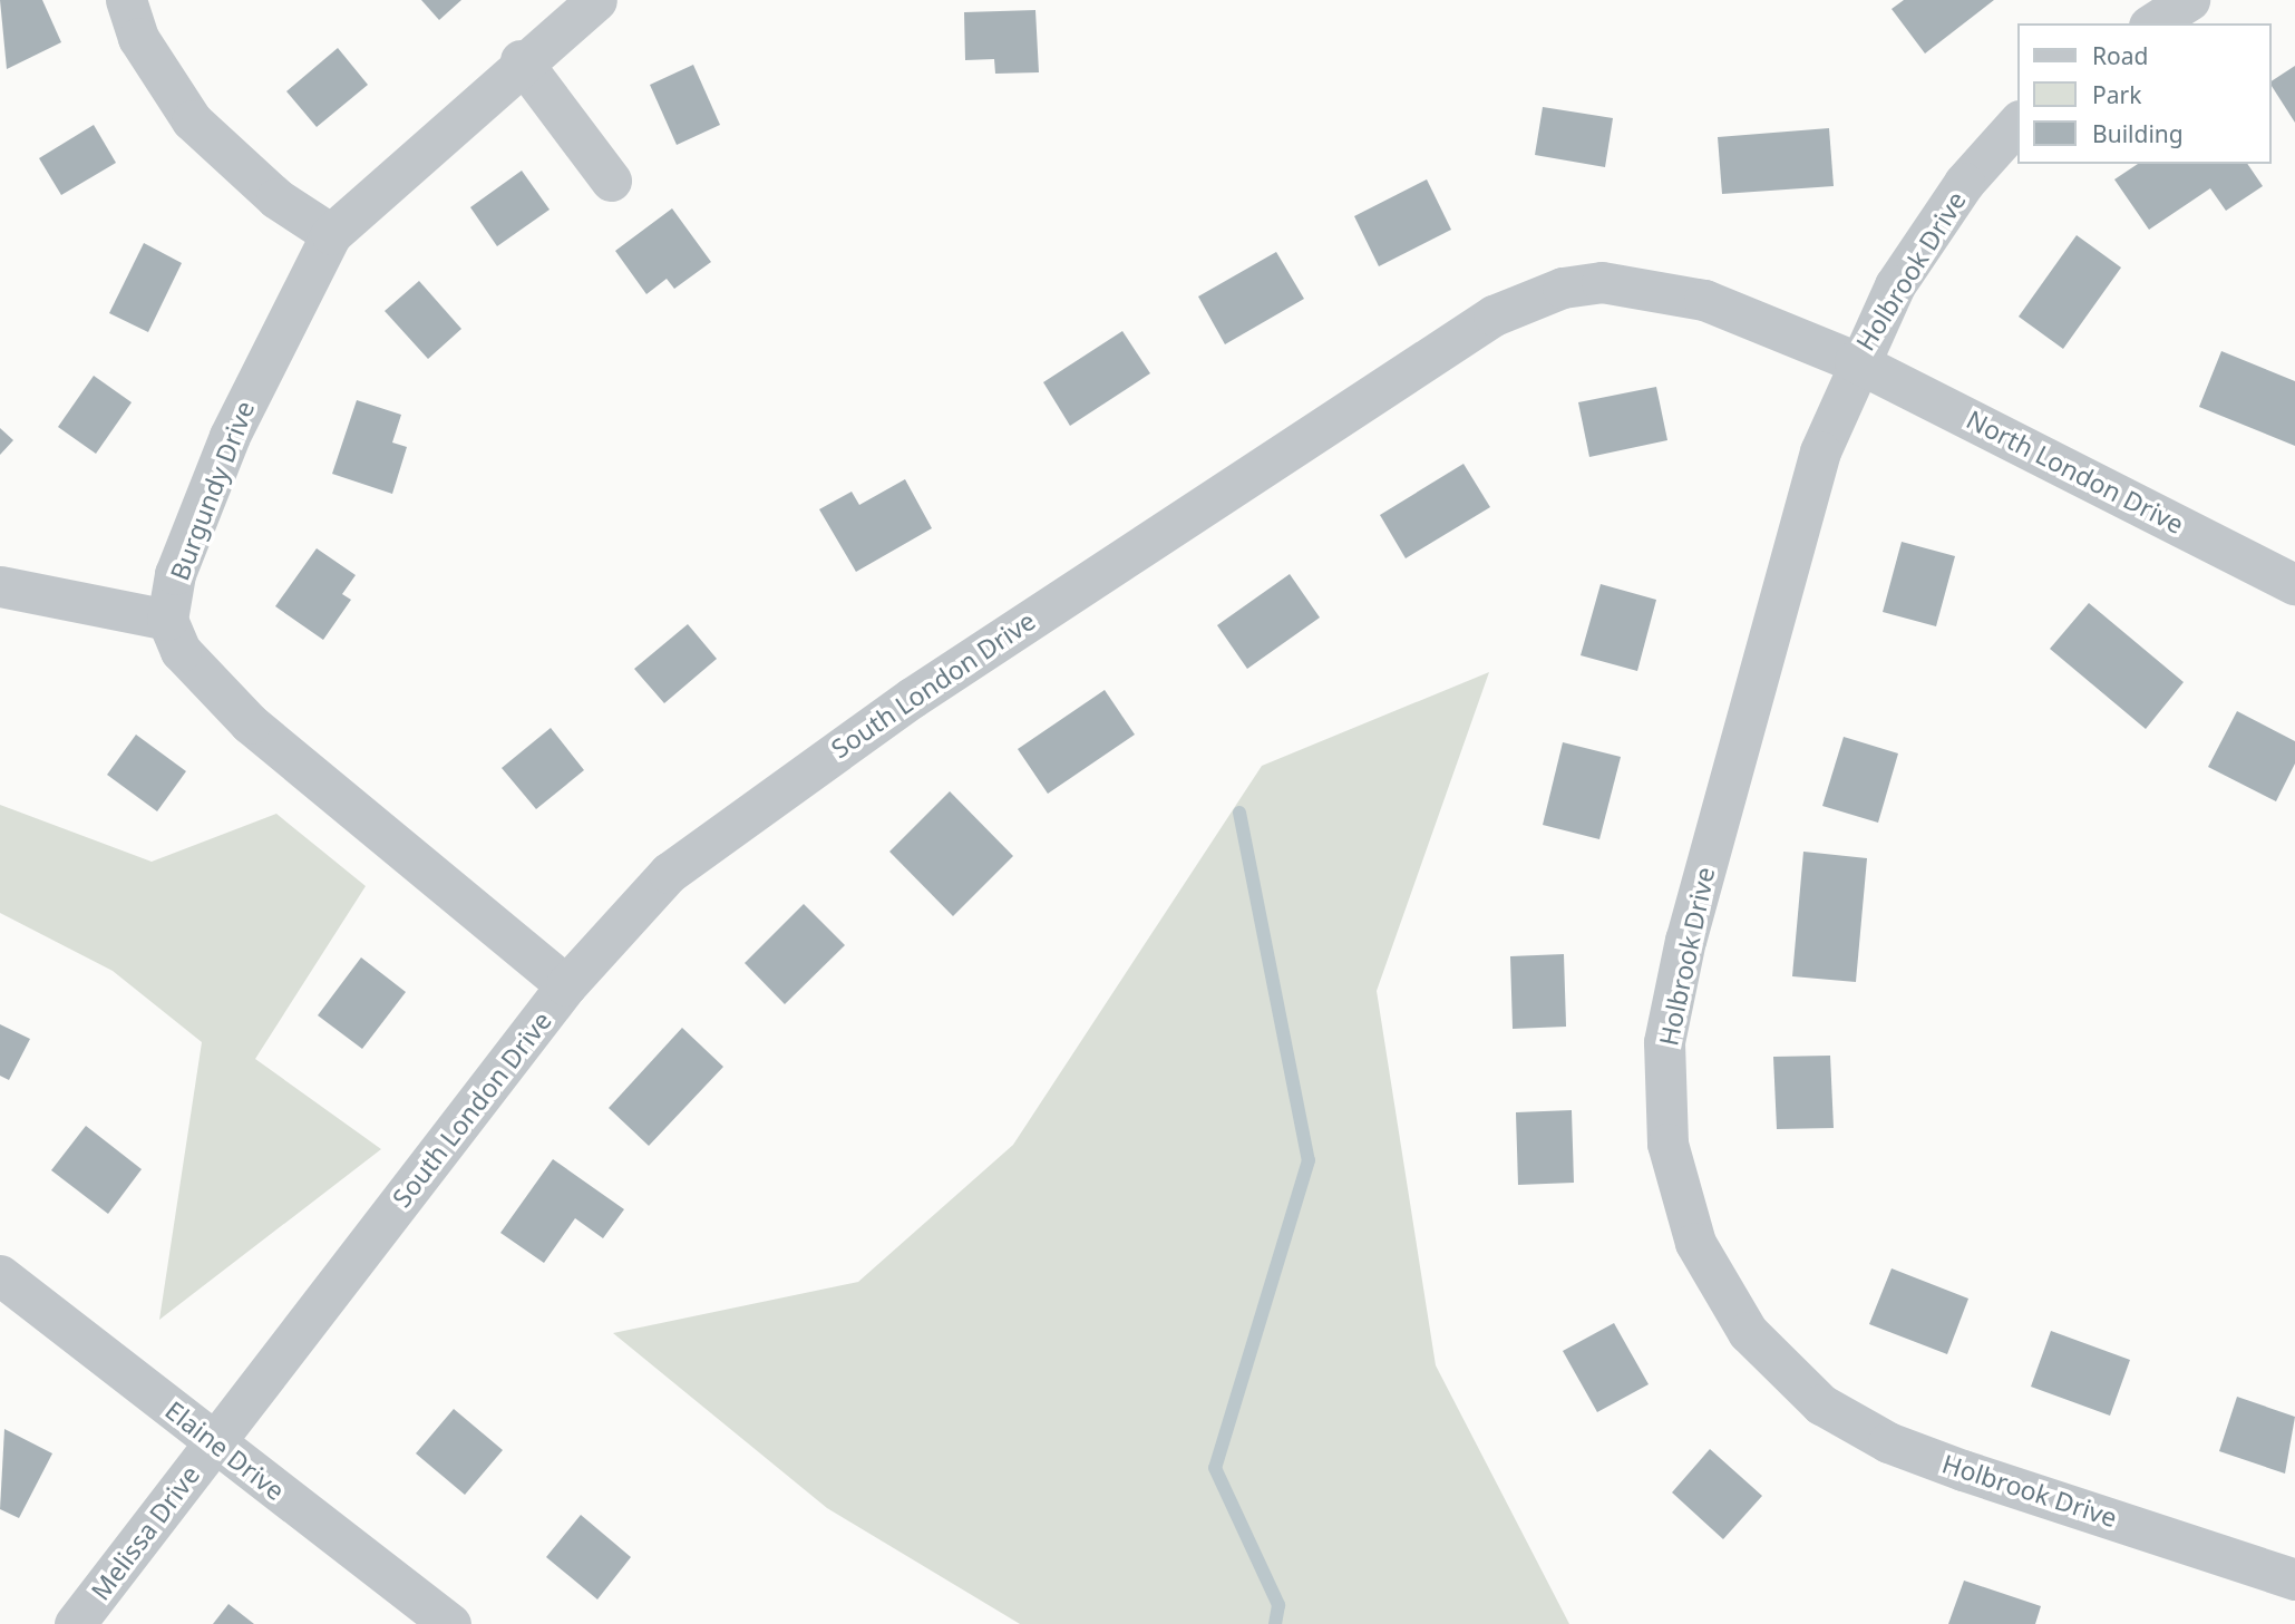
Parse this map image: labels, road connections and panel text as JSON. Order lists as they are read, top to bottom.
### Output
{
  "streets": {
    "street": [
      "Holbrook Drive",
      "North London Drive",
      "Burgundy Drive",
      "South London Drive",
      "Elaine Drive",
      "Melissa Drive"
    ]
  },
  "crossings": [
    ["Holbrook Drive", "North London Drive"],
    ["Holbrook Drive", "South London Drive"],
    ["North London Drive", "South London Drive"],
    ["South London Drive", "Elaine Drive"],
    ["South London Drive", "Melissa Drive"],
    ["Elaine Drive", "Melissa Drive"]
  ],
  "legend": ["Road", "Park", "Building"]
}
